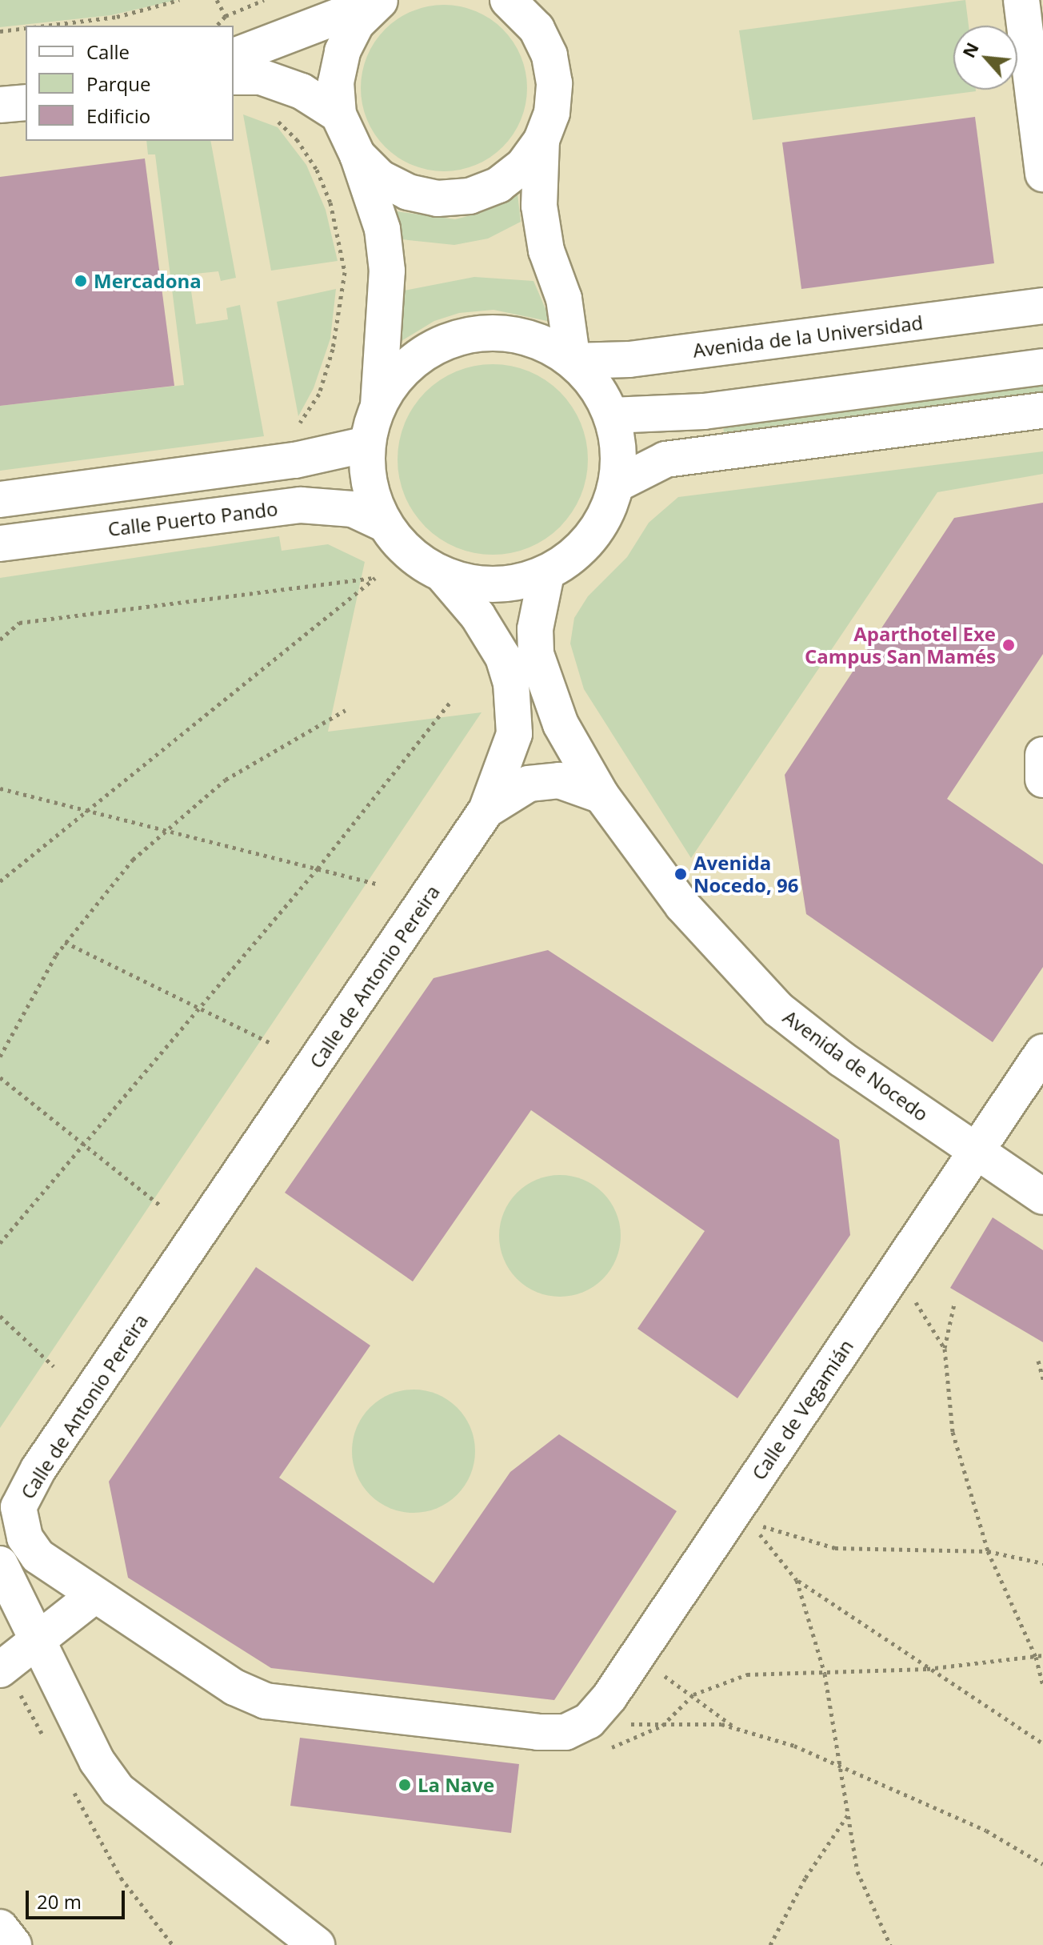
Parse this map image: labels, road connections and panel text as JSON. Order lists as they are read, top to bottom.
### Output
{
  "streets": {
    "street": [
      "Avenida de la Universidad",
      "Calle Puerto Pando",
      "Calle de Antonio Pereira",
      "Avenida de Nocedo",
      "Calle de Vegamián"
    ]
  },
  "crossings": [
    ["Calle de Antonio Pereira", "Avenida de Nocedo"],
    ["Calle de Antonio Pereira", "Calle de Vegamián"],
    ["Avenida de Nocedo", "Calle de Vegamián"]
  ],
  "places": [
    "Mercadona",
    "Aparthotel Exe Campus San Mamés",
    "Avenida Nocedo, 96",
    "La Nave"
  ],
  "legend": ["Calle", "Parque", "Edificio"],
  "scale_bar": "20 m",
  "north": "top left"
}
